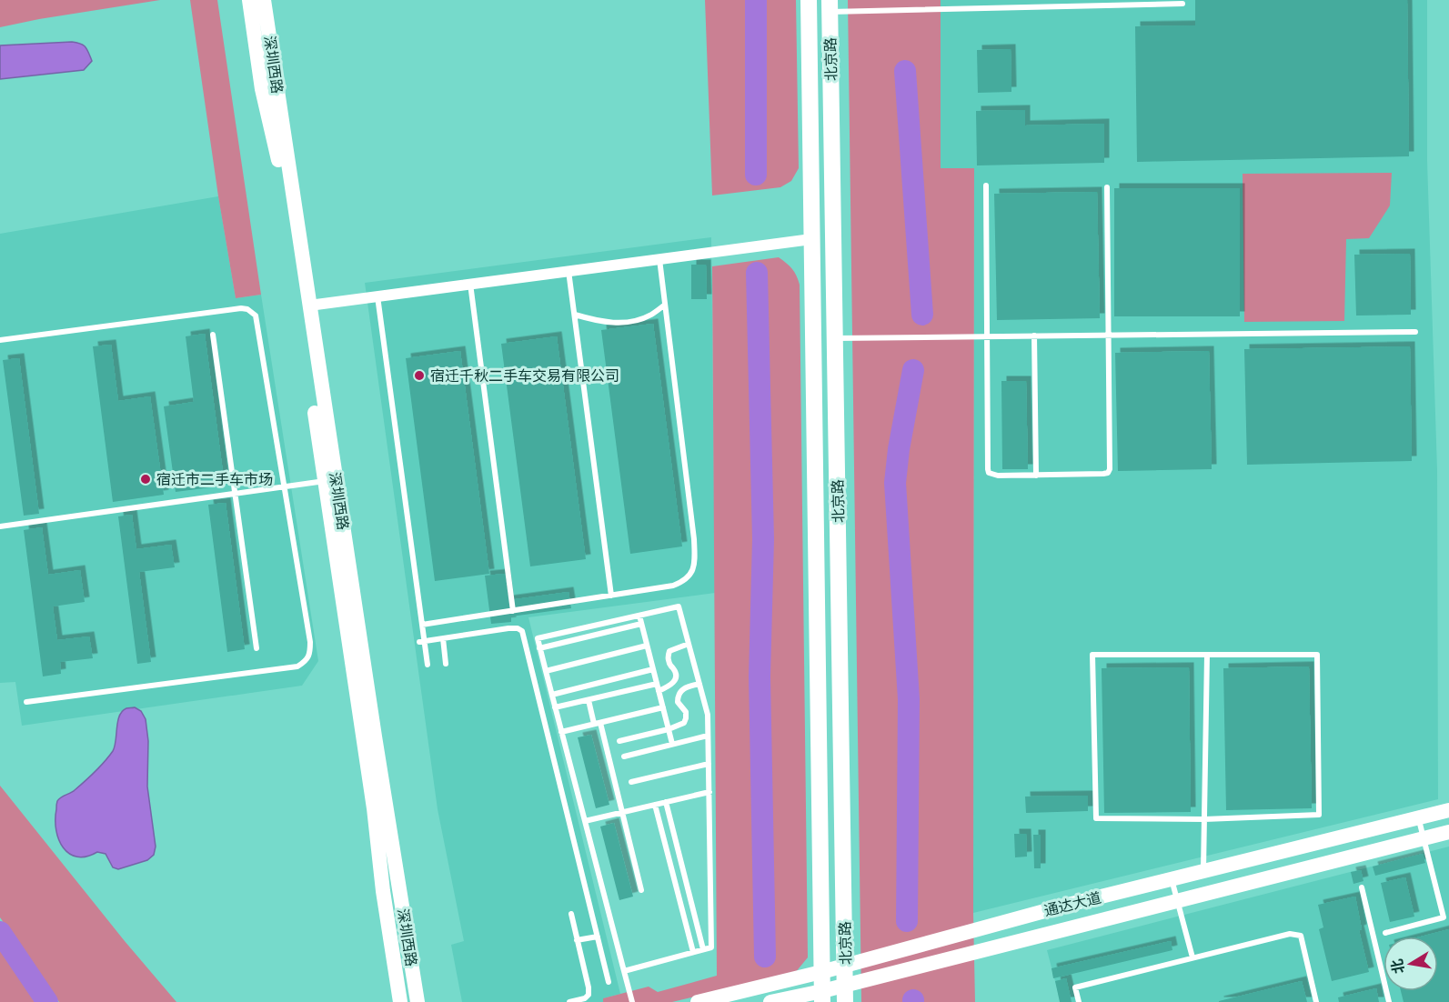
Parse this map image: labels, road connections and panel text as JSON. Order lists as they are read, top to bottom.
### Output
{
  "streets": {
    "main road": ["北京路"],
    "street": ["深圳西路", "通达大道"]
  },
  "crossings": [
    ["北京路", "通达大道"]
  ],
  "places": ["宿迁千秋二手车交易有限公司", "宿迁市二手车市场"],
  "north": "left"
}
